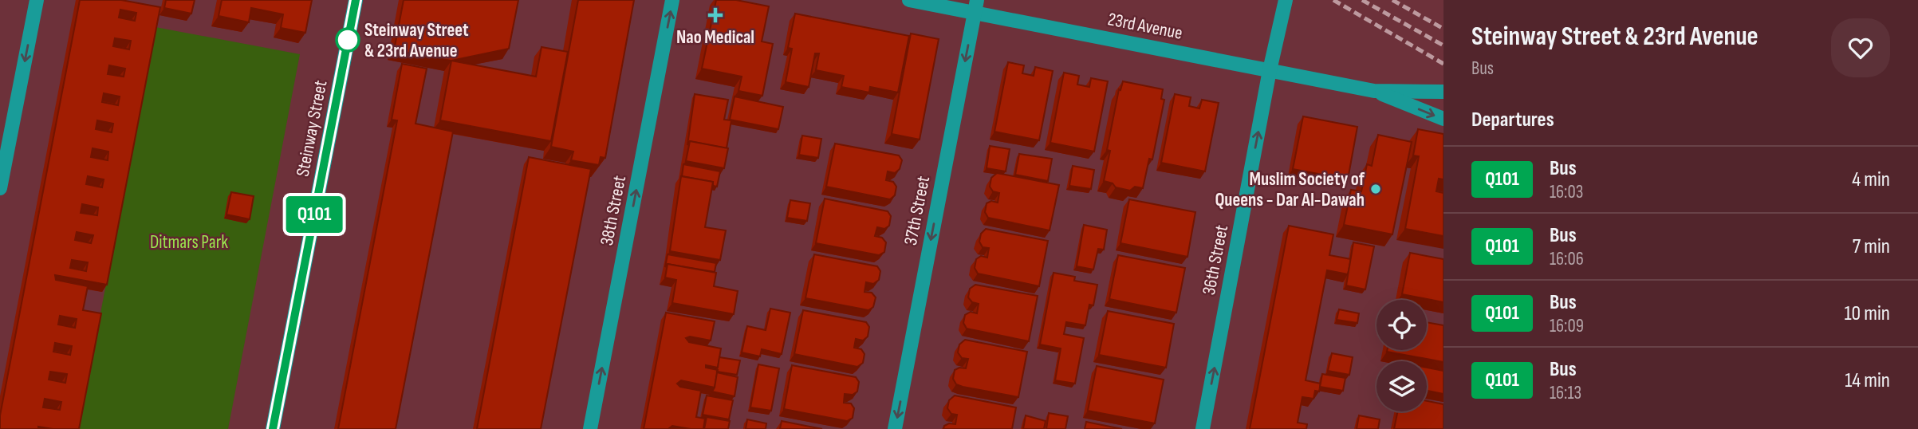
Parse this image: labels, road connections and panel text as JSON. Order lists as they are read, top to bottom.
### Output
{
  "streets": {
    "street": [
      "23rd Avenue",
      "Steinway Street",
      "38th Street",
      "37th Street",
      "36th Street"
    ]
  },
  "crossings": [
    ["23rd Avenue", "37th Street"],
    ["23rd Avenue", "36th Street"]
  ],
  "one_way": ["38th Street", "37th Street", "36th Street"],
  "parks": ["Ditmars Park"],
  "places": {
    "health": ["Nao Medical"],
    "other": ["Steinway Street & 23rd Avenue", "Muslim Society of Queens - Dar Al-Dawah"]
  },
  "lines": ["bus line Q101"],
  "page": {
    "on_map": "Q101",
    "heading": [
      ["Steinway Street & 23rd Avenue", "Bus"],
      "Departures"
    ],
    "list": [
      {
        "mark": "Q101",
        "name": "Bus",
        "note": "16:03",
        "value": "4 min"
      },
      {
        "mark": "Q101",
        "name": "Bus",
        "note": "16:06",
        "value": "7 min"
      },
      {
        "mark": "Q101",
        "name": "Bus",
        "note": "16:09",
        "value": "10 min"
      },
      {
        "mark": "Q101",
        "name": "Bus",
        "note": "16:13",
        "value": "14 min"
      }
    ]
  }
}
